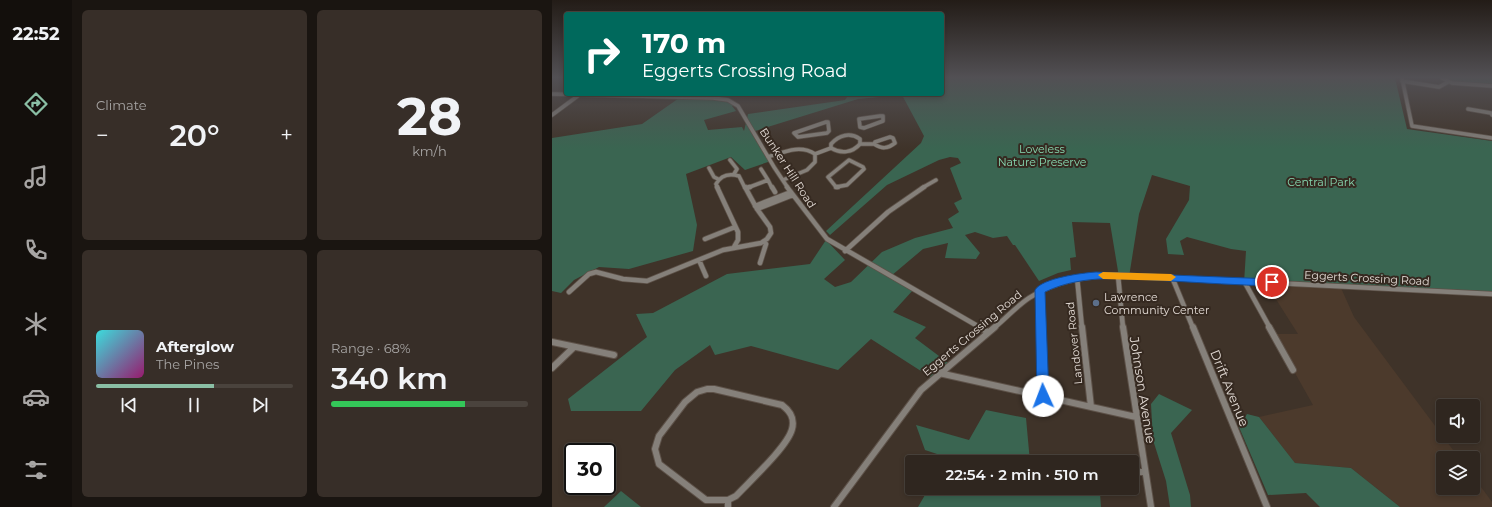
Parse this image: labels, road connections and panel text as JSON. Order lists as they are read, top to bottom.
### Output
{
  "streets": {
    "street": [
      "Bunker Hill Road",
      "Eggerts Crossing Road",
      "Landover Road",
      "Drift Avenue",
      "Johnson Avenue"
    ]
  },
  "crossings": [
    ["Bunker Hill Road", "Eggerts Crossing Road"],
    ["Eggerts Crossing Road", "Landover Road"],
    ["Eggerts Crossing Road", "Drift Avenue"],
    ["Eggerts Crossing Road", "Johnson Avenue"]
  ],
  "parks": ["Loveless Nature Preserve", "Central Park"],
  "places": ["Lawrence Community Center"],
  "page": {
    "tabs": "22:52",
    "tile": [
      "Climate",
      ["28", "km/h"],
      ["Range · 68%", "340 km"]
    ],
    "turn": ["170 m", "Eggerts Crossing Road"],
    "heat": ["−", "20°", "+"],
    "song": ["Afterglow", "The Pines"],
    "limit": "30",
    "trip": "22:54 · 2 min · 510 m"
  }
}
